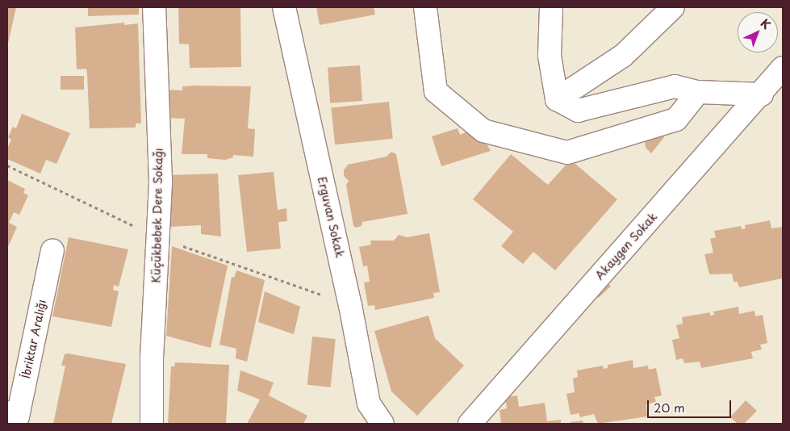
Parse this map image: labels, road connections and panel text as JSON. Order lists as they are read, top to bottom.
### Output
{
  "streets": {
    "street": [
      "Küçükbebek Dere Sokağı",
      "Erguvan Sokak",
      "Akaygen Sokak",
      "İbriktar Aralığı"
    ]
  },
  "scale_bar": "20 m",
  "north": "top right"
}
